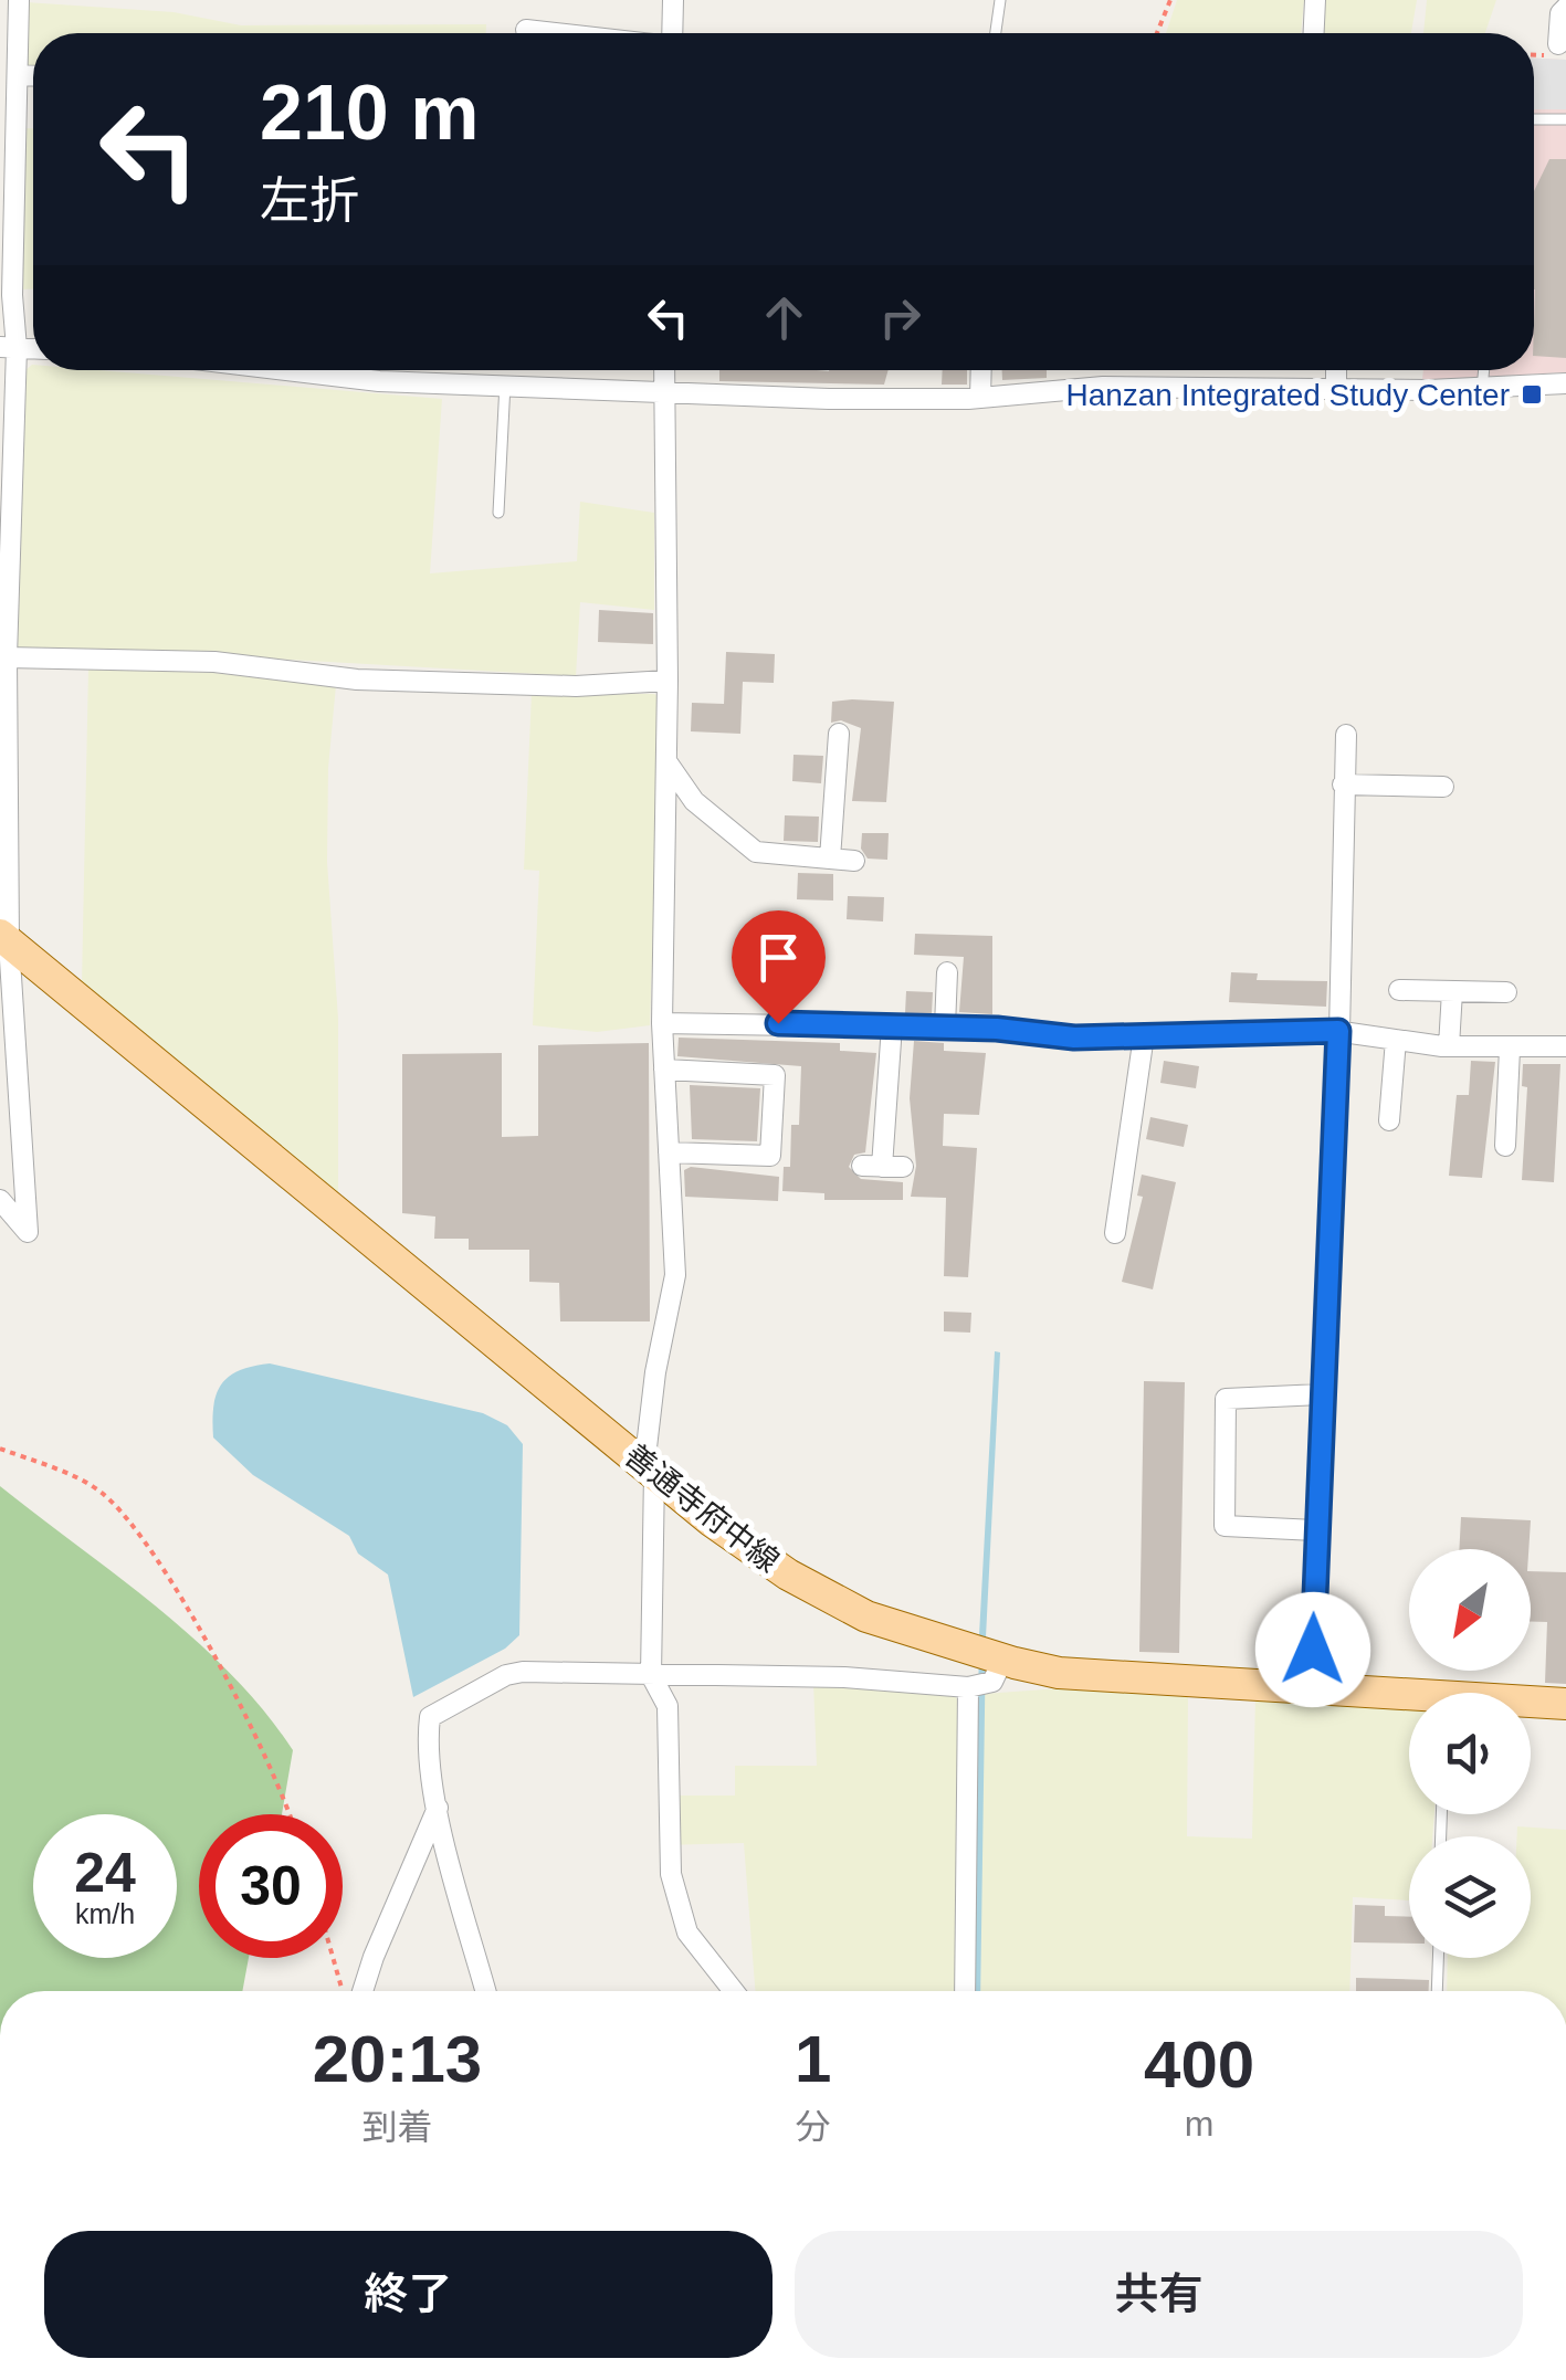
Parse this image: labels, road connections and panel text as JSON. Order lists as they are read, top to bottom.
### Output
{
  "streets": {
    "main road": ["善通寺府中線"]
  },
  "places": {
    "transit": ["Hanzan Integrated Study Center"]
  },
  "north": "bottom left",
  "page": {
    "turn": ["210 m", "左折"],
    "speed": "24 km/h",
    "limit": "30",
    "eta": [
      "20:13",
      "到着",
      "1",
      "分",
      "400",
      "m"
    ],
    "buttons": ["終了", "共有"]
  }
}
